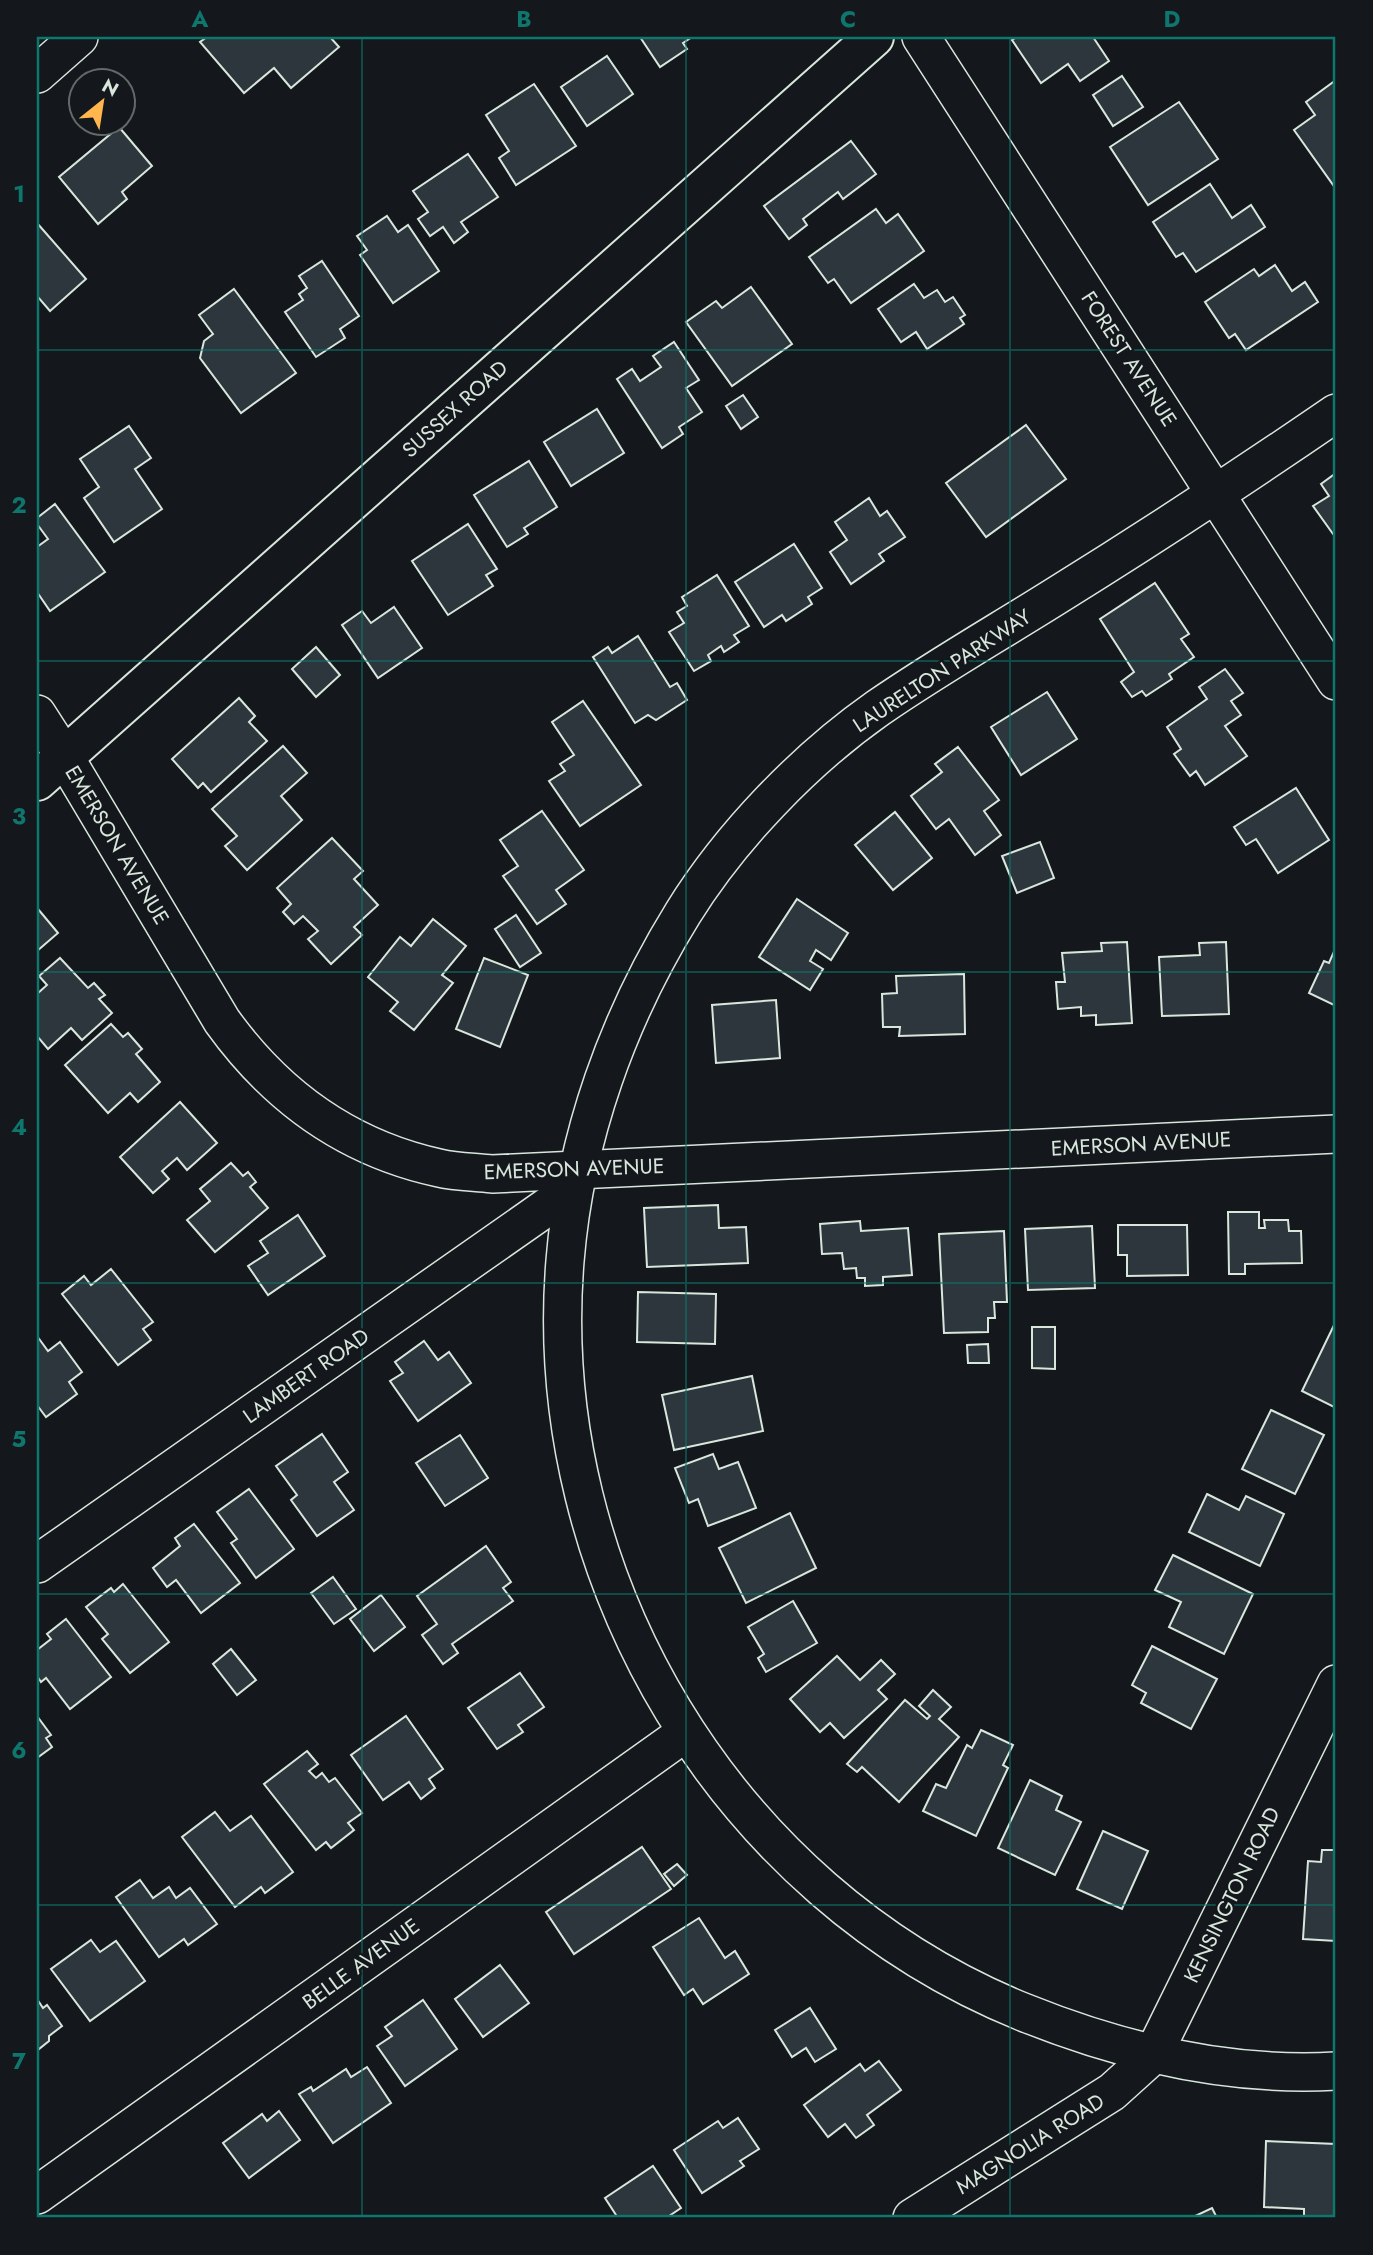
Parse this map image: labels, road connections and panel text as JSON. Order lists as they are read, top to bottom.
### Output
{
  "streets": {
    "street": [
      "FOREST AVENUE",
      "SUSSEX ROAD",
      "LAURELTON PARKWAY",
      "EMERSON AVENUE",
      "LAMBERT ROAD",
      "KENSINGTON ROAD",
      "BELLE AVENUE",
      "MAGNOLIA ROAD"
    ]
  },
  "crossings": [
    ["FOREST AVENUE", "LAURELTON PARKWAY"],
    ["SUSSEX ROAD", "EMERSON AVENUE"],
    ["LAURELTON PARKWAY", "EMERSON AVENUE"],
    ["LAURELTON PARKWAY", "LAMBERT ROAD"],
    ["LAURELTON PARKWAY", "KENSINGTON ROAD"],
    ["LAURELTON PARKWAY", "BELLE AVENUE"],
    ["EMERSON AVENUE", "LAMBERT ROAD"],
    ["KENSINGTON ROAD", "MAGNOLIA ROAD"]
  ],
  "north": "top right",
  "grid": {
    "columns": [
      "A",
      "B",
      "C",
      "D"
    ],
    "rows": [
      "1",
      "2",
      "3",
      "4",
      "5",
      "6",
      "7"
    ]
  }
}
